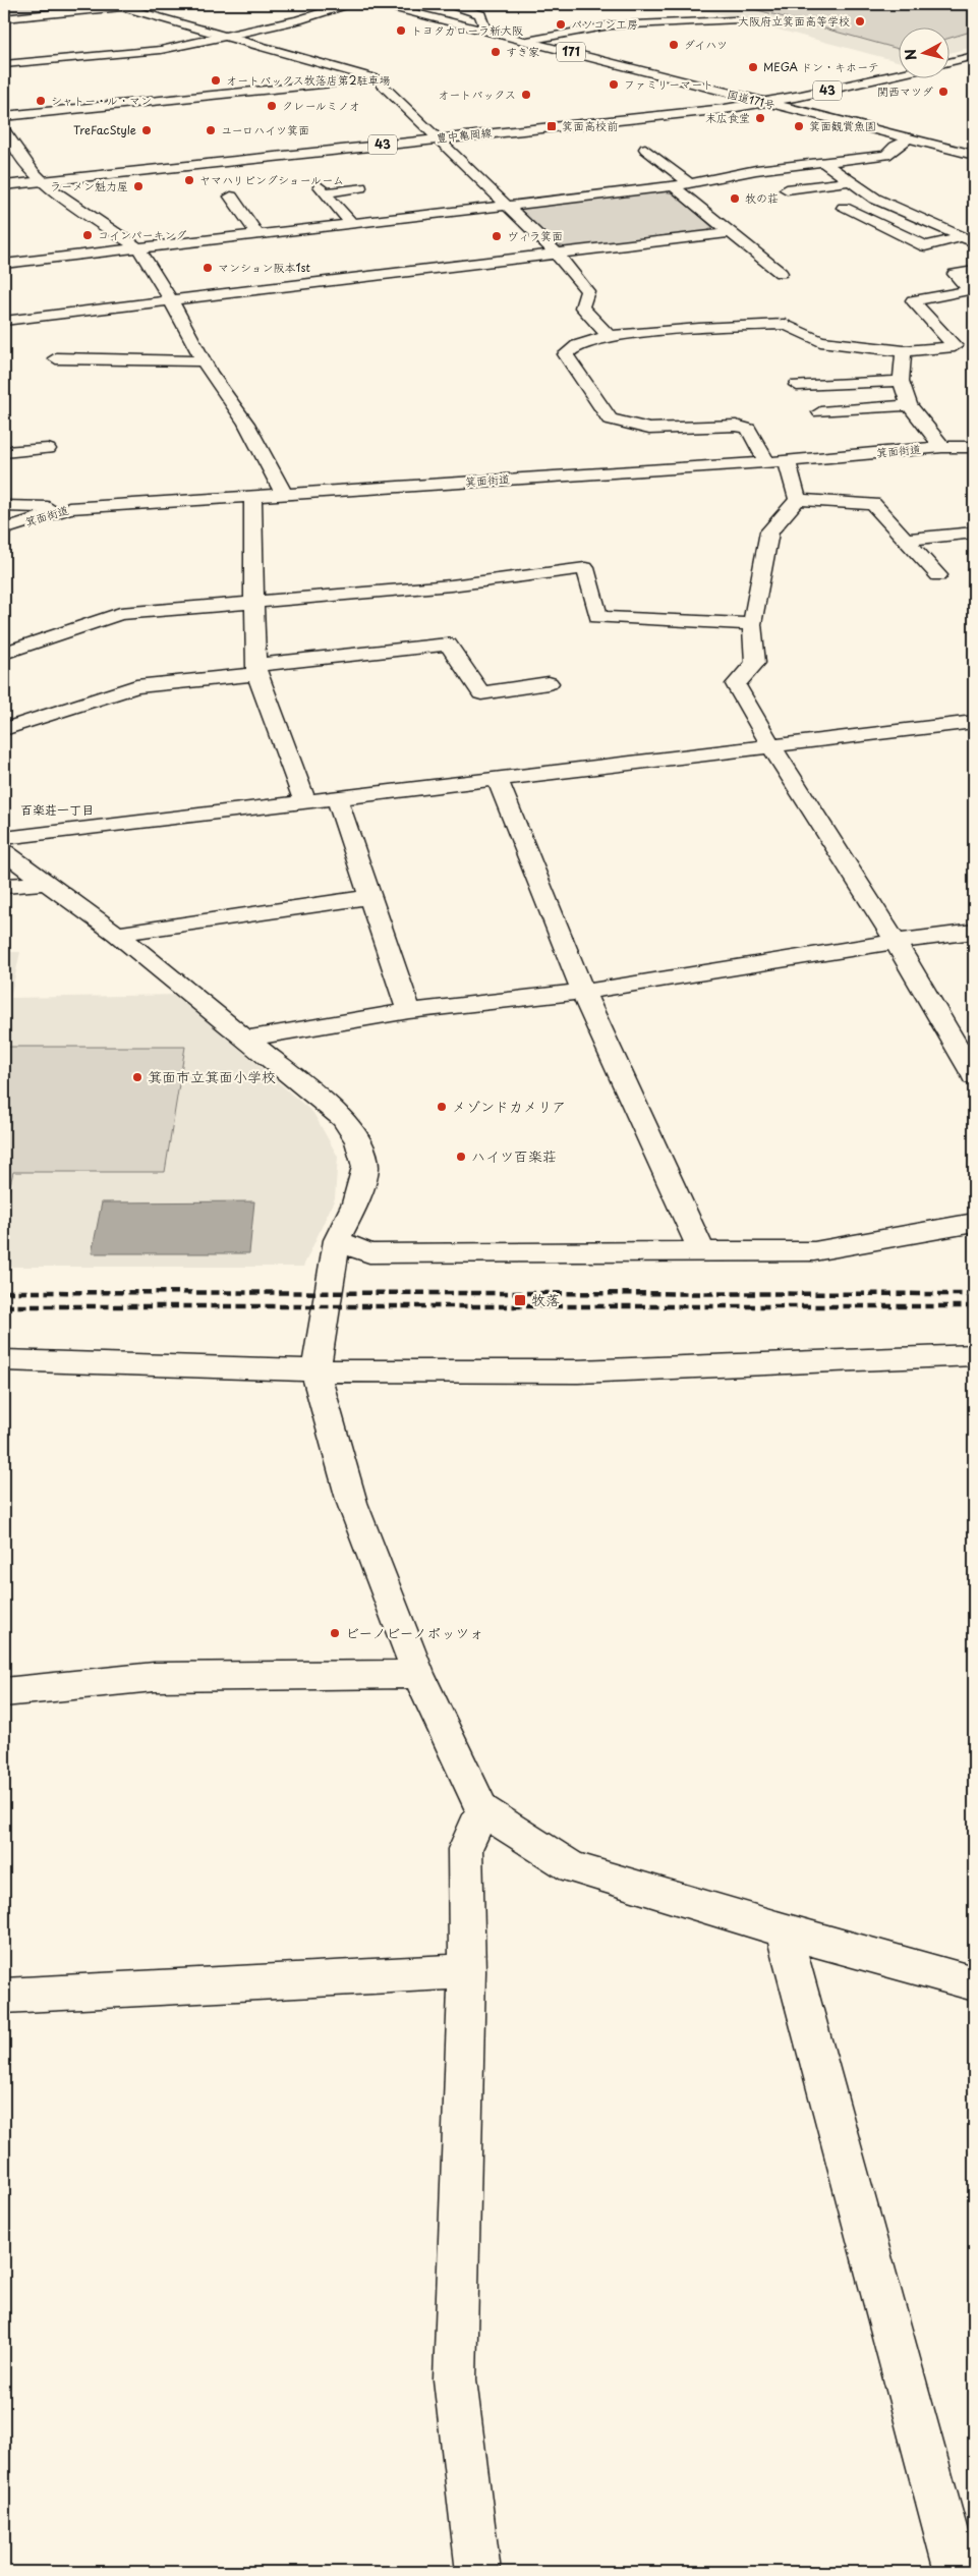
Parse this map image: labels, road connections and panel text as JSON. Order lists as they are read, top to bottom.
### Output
{
  "streets": {
    "main road": [
      "171",
      "43",
      "国道171号",
      "豊中亀岡線",
      "箕面街道"
    ]
  },
  "crossings": [
    ["国道171号", "豊中亀岡線"]
  ],
  "districts": ["百楽荘一丁目"],
  "places": {
    "other": [
      "大阪府立箕面高等学校",
      "パソコン工房",
      "トヨタカローラ新大阪",
      "ダイハツ",
      "すき家",
      "MEGA ドン・キホーテ",
      "オートバックス牧落店第2駐車場",
      "ファミリーマート",
      "関西マツダ",
      "オートバックス",
      "シャトー・ル・マン",
      "クレールミノオ",
      "末広食堂",
      "箕面観賞魚園",
      "TreFacStyle",
      "ユーロハイツ箕面",
      "ヤマハリビングショールーム",
      "ラーメン魁力屋",
      "牧の荘",
      "コインパーキング",
      "ヴィラ箕面",
      "マンション阪本1st",
      "箕面市立箕面小学校",
      "メゾンドカメリア",
      "ハイツ百楽荘",
      "ビーノビーノポッツォ"
    ],
    "transit": ["箕面高校前", "牧落"]
  },
  "north": "left"
}
